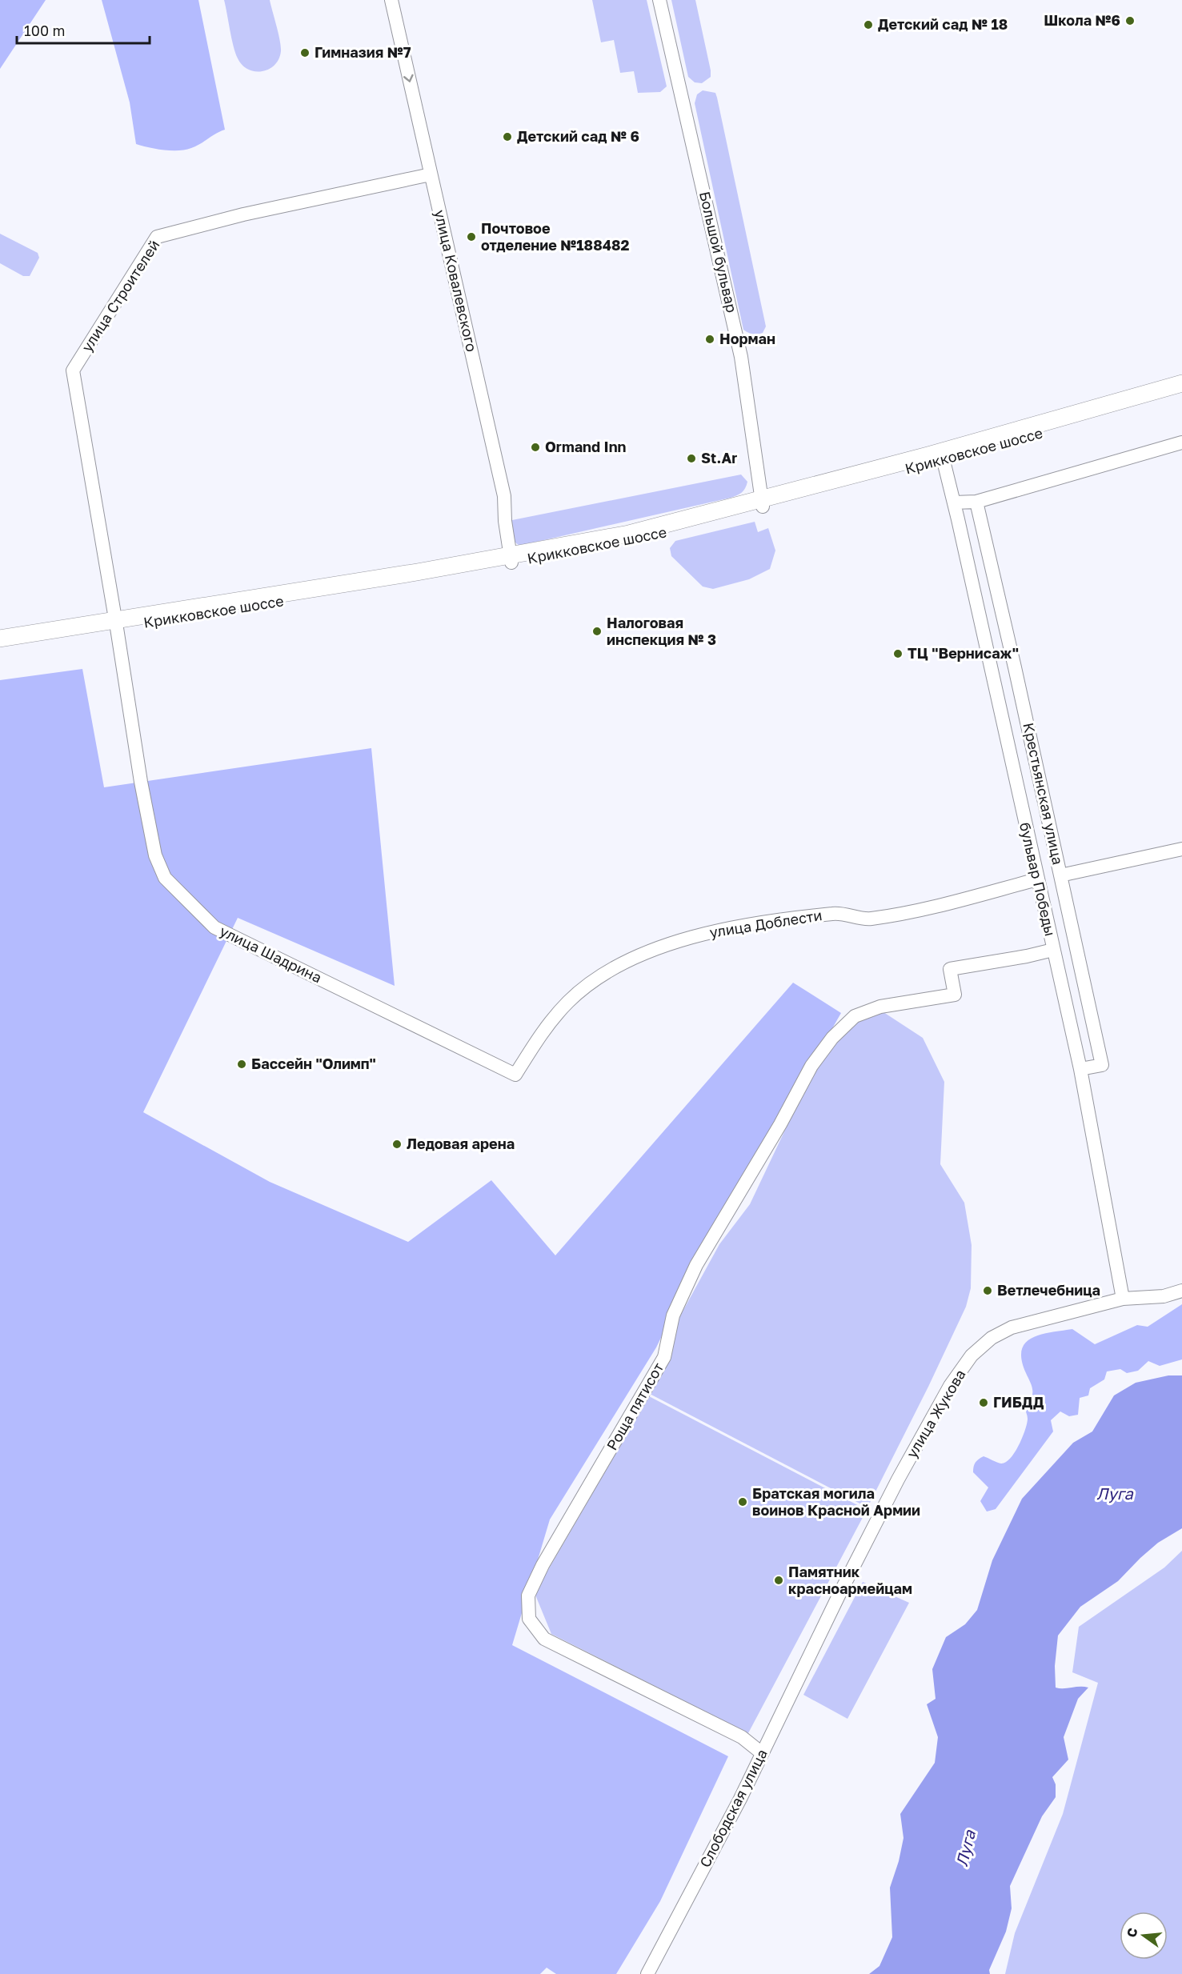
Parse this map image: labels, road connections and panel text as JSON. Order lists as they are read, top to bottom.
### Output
{
  "streets": {
    "main road": ["Крикковское шоссе"],
    "street": [
      "Большой бульвар",
      "улица Ковалевского",
      "улица Строителей",
      "Крестьянская улица",
      "бульвар Победы",
      "улица Доблести",
      "улица Шадрина",
      "Роща пятисот",
      "улица Жукова",
      "Слободская улица"
    ]
  },
  "crossings": [
    ["Большой бульвар", "Крикковское шоссе"],
    ["улица Ковалевского", "улица Строителей"],
    ["улица Ковалевского", "Крикковское шоссе"],
    ["улица Строителей", "Крикковское шоссе"],
    ["улица Строителей", "улица Шадрина"],
    ["Крикковское шоссе", "бульвар Победы"],
    ["Крикковское шоссе", "улица Шадрина"],
    ["Крестьянская улица", "бульвар Победы"],
    ["бульвар Победы", "улица Доблести"],
    ["бульвар Победы", "Роща пятисот"],
    ["бульвар Победы", "улица Жукова"],
    ["улица Доблести", "улица Шадрина"],
    ["Роща пятисот", "Слободская улица"],
    ["улица Жукова", "Слободская улица"]
  ],
  "water": ["Луга"],
  "places": [
    "Школа №6",
    "Детский сад № 18",
    "Гимназия №7",
    "Детский сад № 6",
    "Почтовое отделение №188482",
    "Норман",
    "Ormand Inn",
    "St.Ar",
    "Налоговая инспекция № 3",
    "ТЦ \"Вернисаж\"",
    "Бассейн \"Олимп\"",
    "Ледовая арена",
    "Ветлечебница",
    "ГИБДД",
    "Братская могила воинов Красной Армии",
    "Памятник красноармейцам"
  ],
  "scale_bar": "100 m",
  "north": "left"
}
